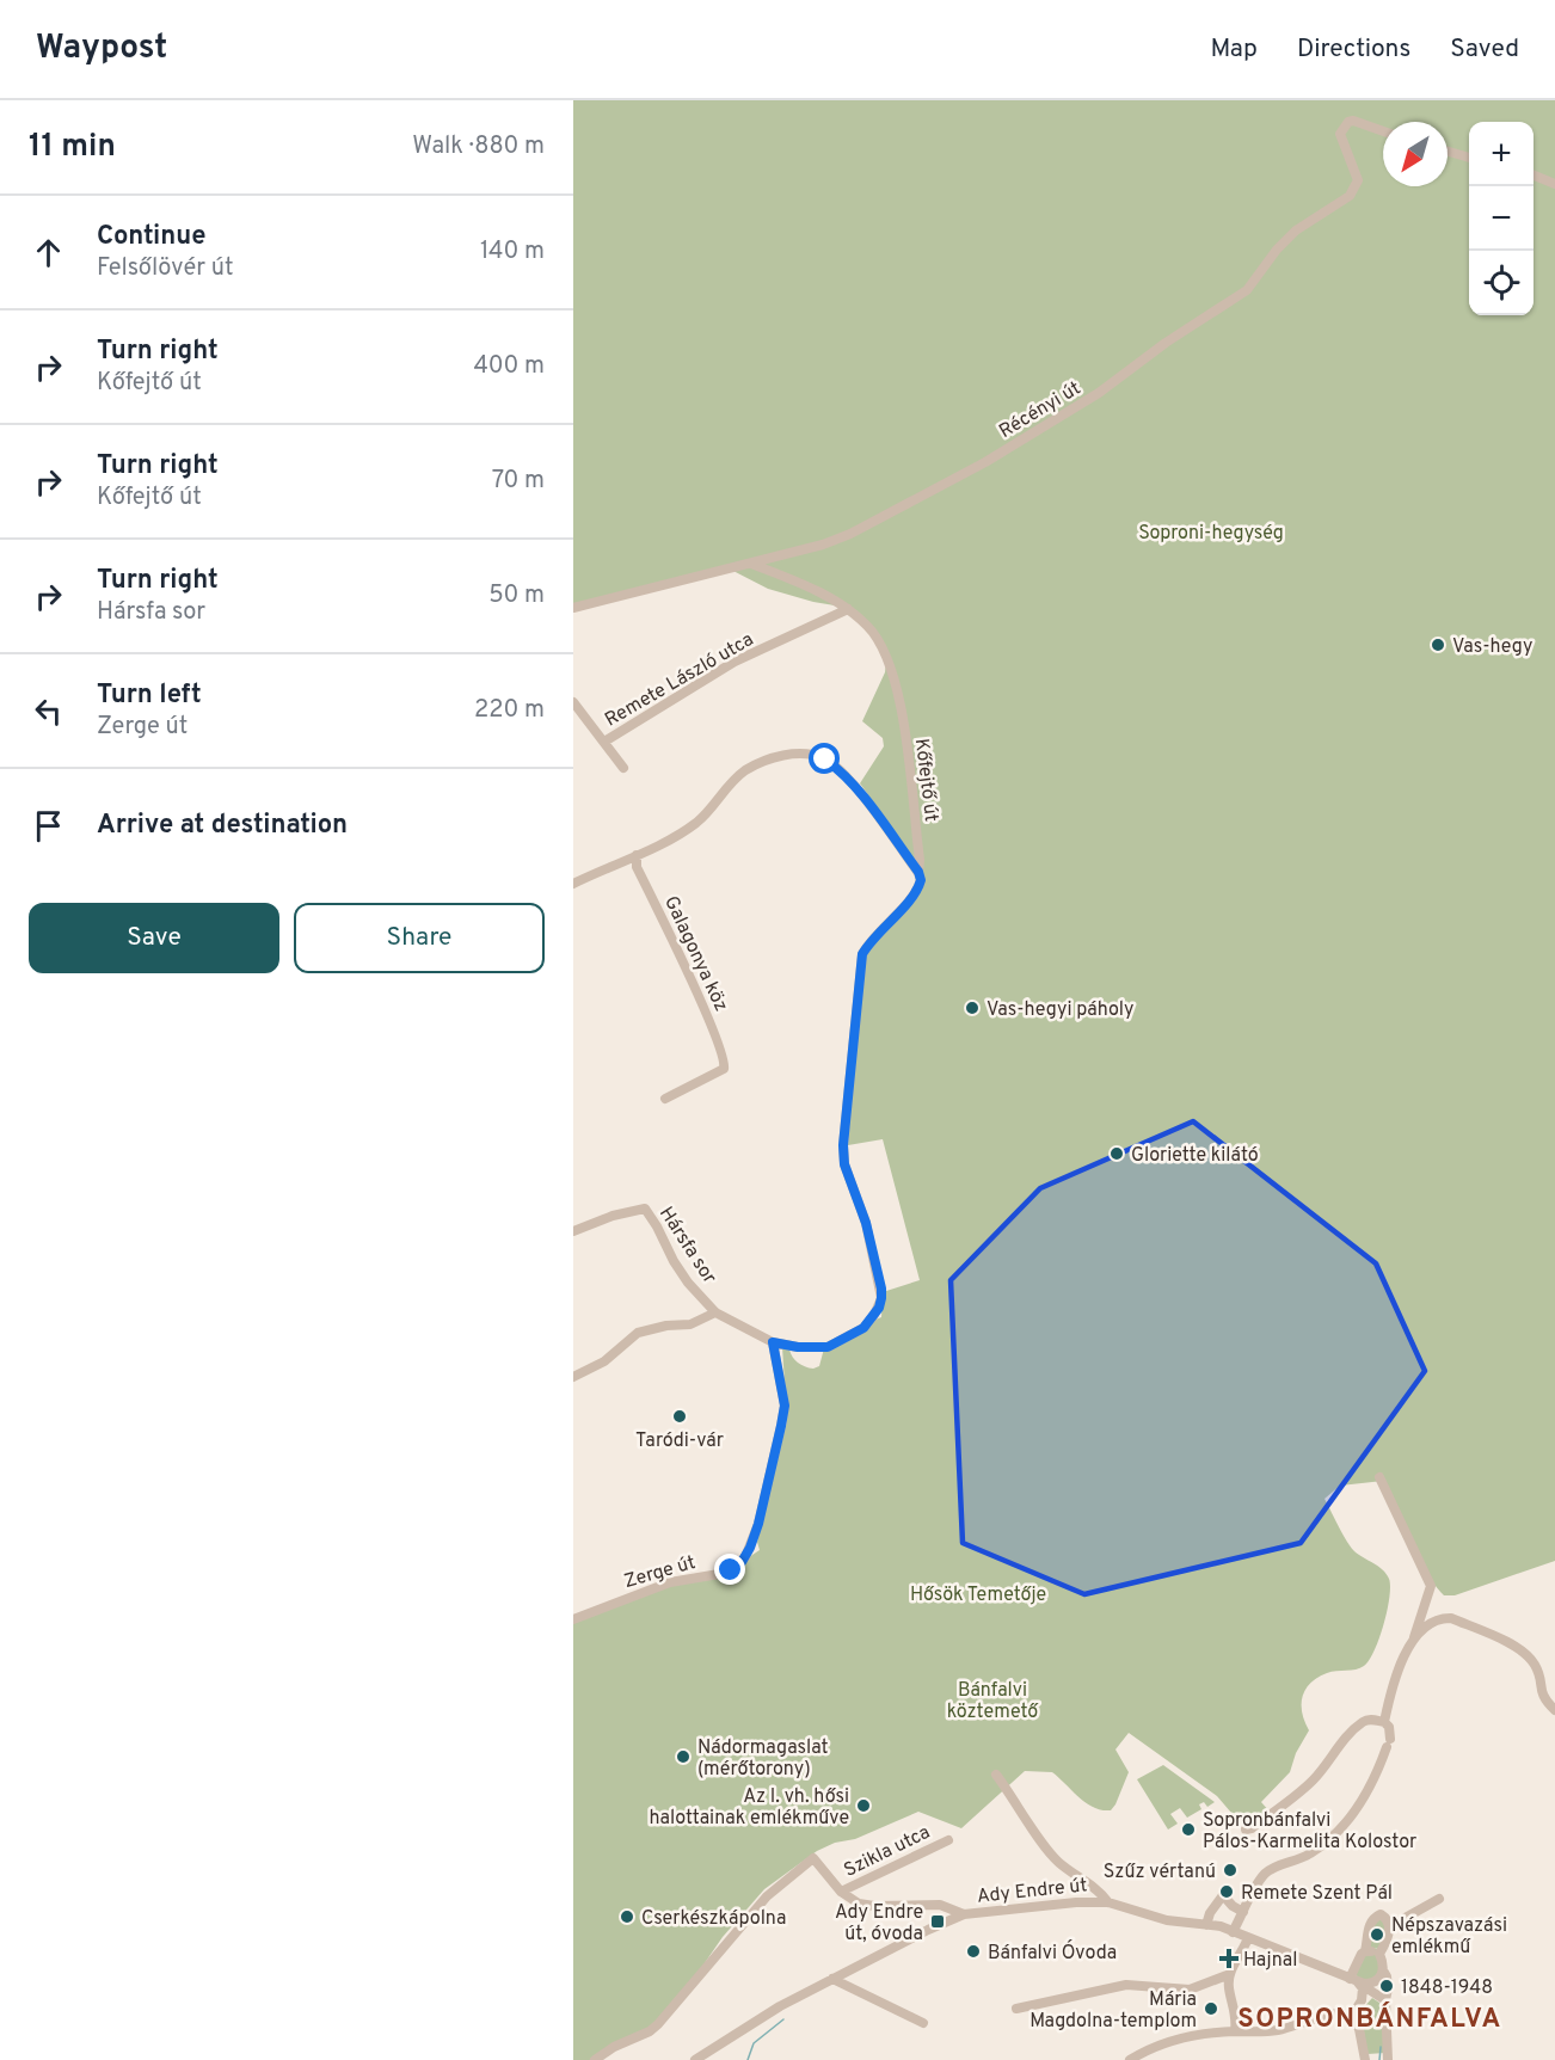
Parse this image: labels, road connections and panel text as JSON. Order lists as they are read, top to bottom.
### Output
{
  "streets": {
    "street": [
      "Récényi út",
      "Remete László utca",
      "Kőfejtő út",
      "Galagonya köz",
      "Hársfa sor",
      "Zerge út",
      "Szikla utca",
      "Ady Endre út"
    ]
  },
  "crossings": [
    ["Récényi út", "Kőfejtő út"],
    ["Remete László utca", "Kőfejtő út"],
    ["Kőfejtő út", "Hársfa sor"],
    ["Hársfa sor", "Zerge út"],
    ["Szikla utca", "Ady Endre út"]
  ],
  "districts": ["SOPRONBÁNFALVA"],
  "parks": ["Soproni-hegység", "Hősök Temetője", "Bánfalvi köztemető"],
  "places": {
    "other": [
      "Vas-hegy",
      "Vas-hegyi páholy",
      "Gloriette kilátó",
      "Taródi-vár",
      "Nádormagaslat (mérőtorony)",
      "Az I. vh. hősi halottainak emlékműve",
      "Sopronbánfalvi Pálos-Karmelita Kolostor",
      "Szűz vértanú",
      "Remete Szent Pál",
      "Cserkészkápolna",
      "Népszavazási emlékmű",
      "Bánfalvi Óvoda",
      "1848-1948",
      "Mária Magdolna-templom"
    ],
    "transit": ["Ady Endre út, óvoda"],
    "health": ["Hajnal"]
  },
  "north": "bottom left",
  "page": {
    "header": "Waypost",
    "nav": ["Map", "Directions", "Saved"],
    "heading": ["11 min", "Walk · 880 m"],
    "map_buttons": ["+", "−"],
    "list": [
      ["Continue", "Felsőlövér út", "140 m"],
      ["Turn right", "Kőfejtő út", "400 m"],
      ["Turn right", "Kőfejtő út", "70 m"],
      ["Turn right", "Hársfa sor", "50 m"],
      ["Turn left", "Zerge út", "220 m"],
      "Arrive at destination"
    ],
    "buttons": ["Save", "Share"]
  }
}
